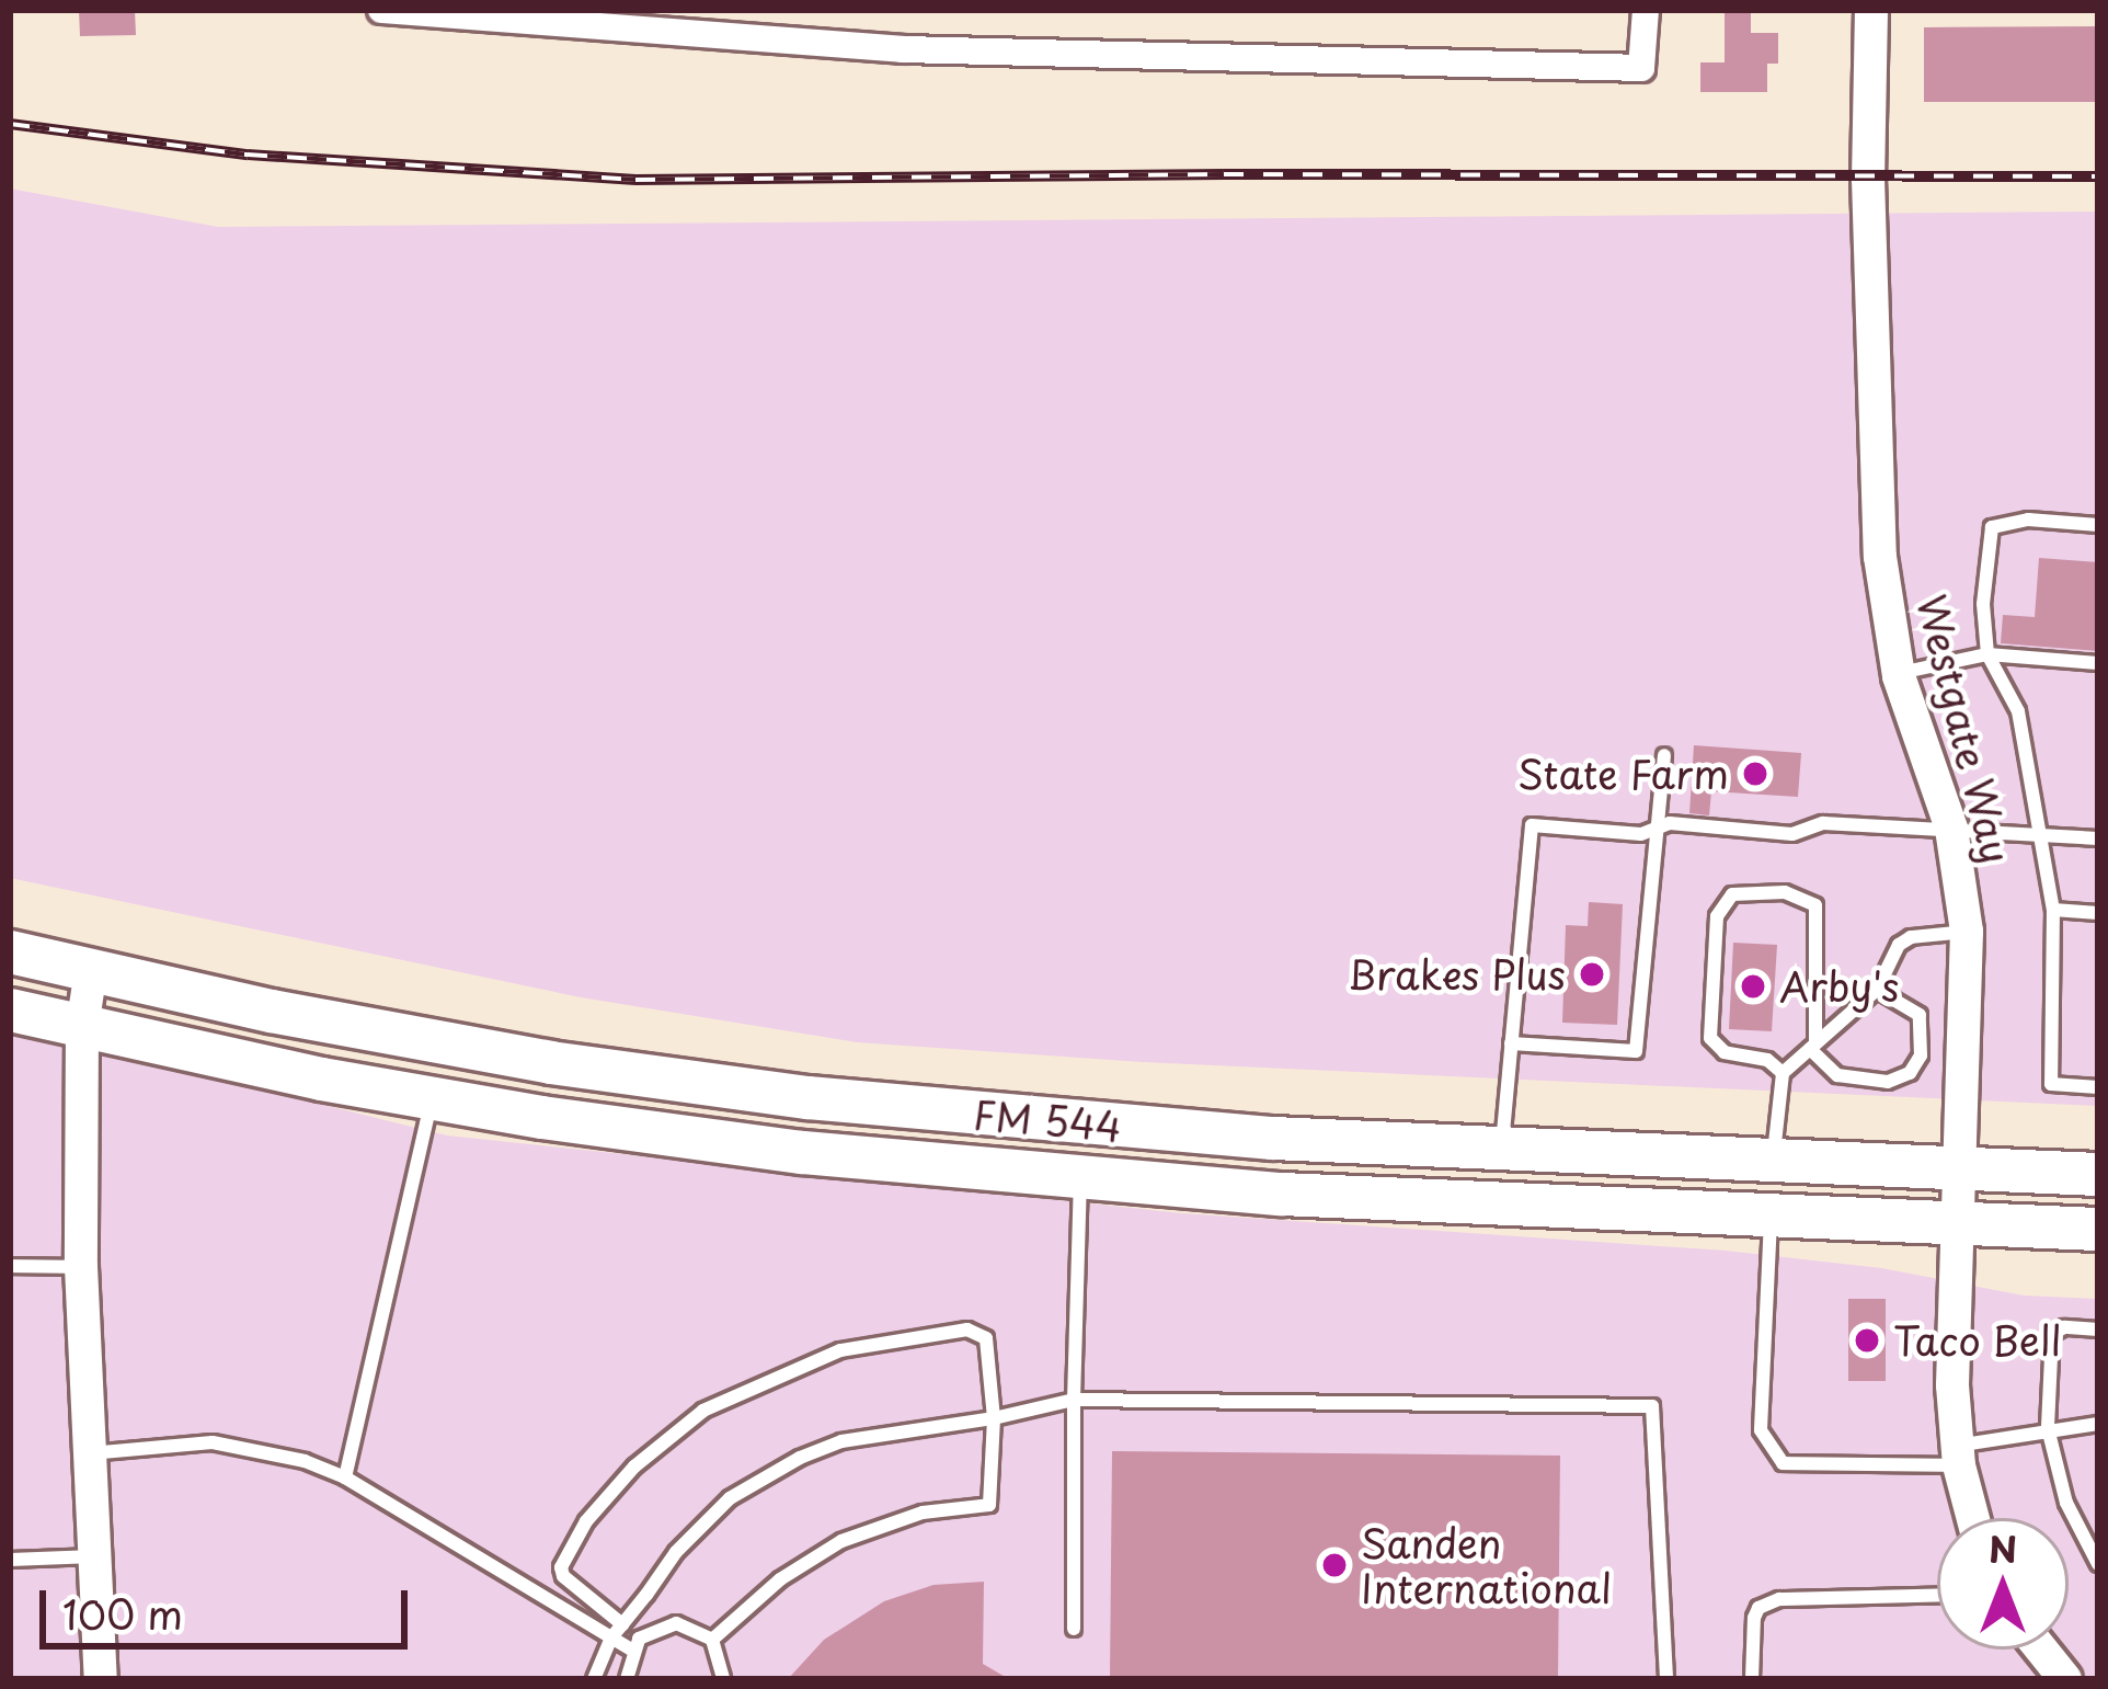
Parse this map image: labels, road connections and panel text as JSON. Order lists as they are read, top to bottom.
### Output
{
  "streets": {
    "main road": ["FM 544"],
    "street": ["Westgate Way"]
  },
  "crossings": [
    ["Westgate Way", "FM 544"]
  ],
  "places": [
    "State Farm",
    "Brakes Plus",
    "Arby's",
    "Taco Bell",
    "Sanden International"
  ],
  "scale_bar": "100 m",
  "north": "top"
}
